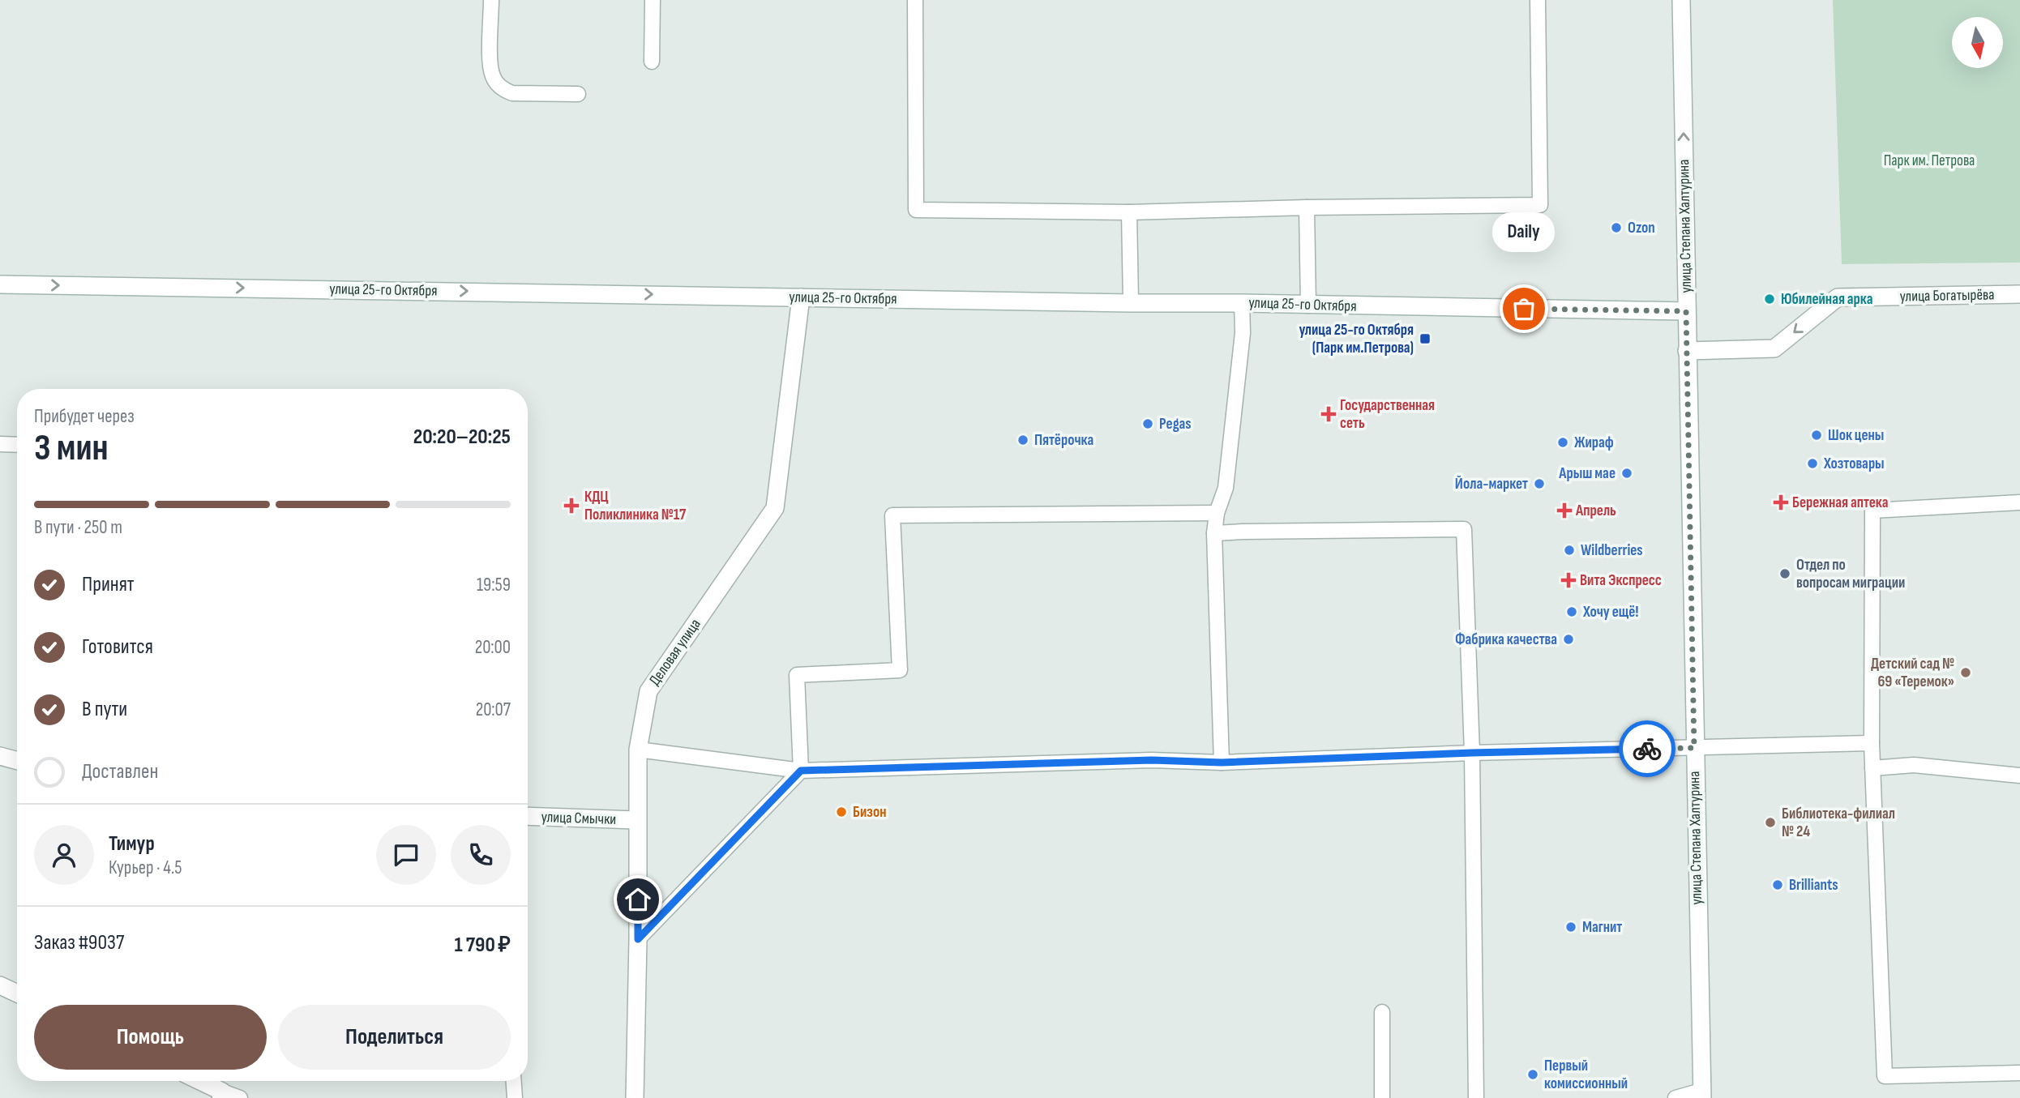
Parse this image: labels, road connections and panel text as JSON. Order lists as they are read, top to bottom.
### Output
{
  "streets": {
    "street": [
      "улица Степана Халтурина",
      "улица 25-го Октября",
      "улица Богатырёва",
      "Деловая улица",
      "улица Смычки"
    ]
  },
  "crossings": [
    ["улица Степана Халтурина", "улица 25-го Октября"],
    ["улица Степана Халтурина", "улица Богатырёва"],
    ["улица 25-го Октября", "Деловая улица"],
    ["Деловая улица", "улица Смычки"]
  ],
  "one_way": ["улица 25-го Октября", "улица Богатырёва"],
  "parks": ["Парк им. Петрова"],
  "places": {
    "other": [
      "Ozon",
      "Юбилейная арка",
      "Daily",
      "Pegas",
      "Шок цены",
      "Пятёрочка",
      "Жираф",
      "Хозтовары",
      "Арыш мае",
      "Йола-маркет",
      "Wildberries",
      "Отдел по вопросам миграции",
      "Хочу ещё!",
      "Фабрика качества",
      "Детский сад № 69 «Теремок»",
      "Бизон",
      "Библиотека-филиал № 24",
      "Brilliants",
      "Магнит",
      "Первый комиссионный"
    ],
    "transit": ["улица 25-го Октября (Парк им.Петрова)"],
    "health": [
      "Государственная сеть",
      "Бережная аптека",
      "КДЦ Поликлиника №17",
      "Апрель",
      "Вита Экспресс"
    ]
  },
  "north": "bottom",
  "page": {
    "bubble": "Daily",
    "heading": ["3 мин", "Прибудет через", "20:20–20:25"],
    "panel": [
      "Тимур",
      "Курьер · 4.5",
      "Заказ #9037",
      "1 790 ₽"
    ],
    "bar": "В пути · 250 m",
    "list": [
      ["Принят", "19:59"],
      ["Готовится", "20:00"],
      ["В пути", "20:07"],
      "Доставлен"
    ],
    "buttons": ["Помощь", "Поделиться"]
  }
}
